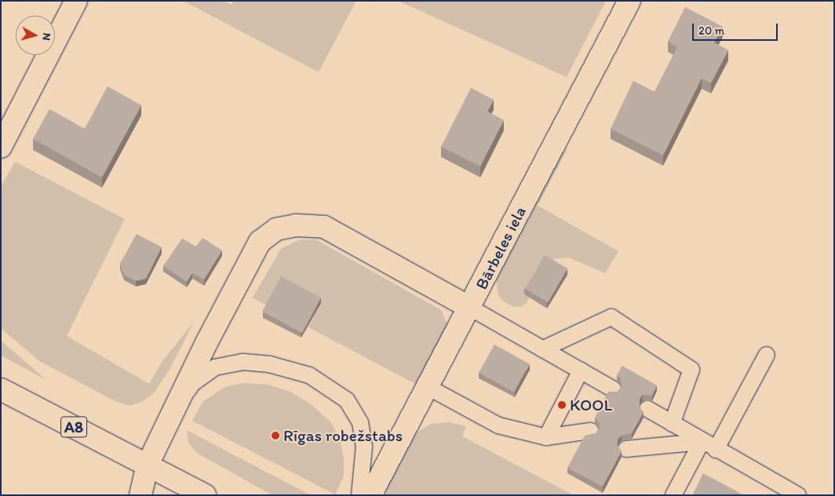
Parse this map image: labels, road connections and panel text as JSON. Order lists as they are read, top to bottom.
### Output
{
  "streets": {
    "main road": ["Bārbeles iela", "A8"]
  },
  "places": ["KOOL", "Rīgas robežstabs"],
  "scale_bar": "20 m",
  "north": "right"
}
